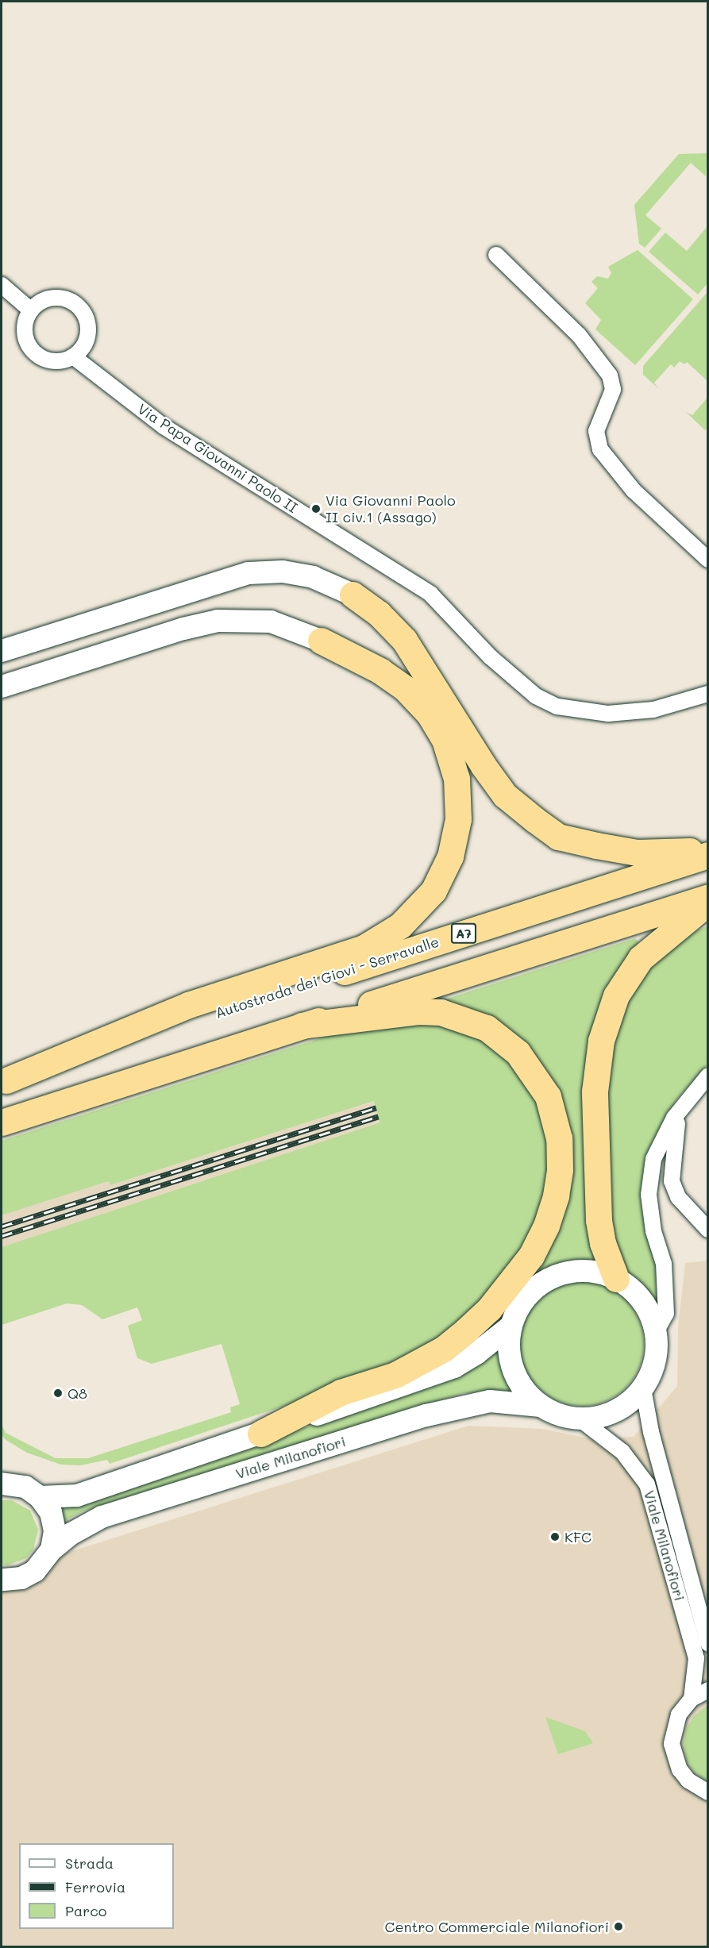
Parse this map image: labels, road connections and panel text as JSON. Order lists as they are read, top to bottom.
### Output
{
  "streets": {
    "highway": ["A7", "Autostrada dei Giovi - Serravalle"],
    "main road": ["Viale Milanofiori"],
    "street": ["Via Papa Giovanni Paolo II"]
  },
  "places": [
    "Via Giovanni Paolo II civ.1 (Assago)",
    "Q8",
    "KFC",
    "Centro Commerciale Milanofiori"
  ],
  "legend": ["Strada", "Ferrovia", "Parco"]
}
